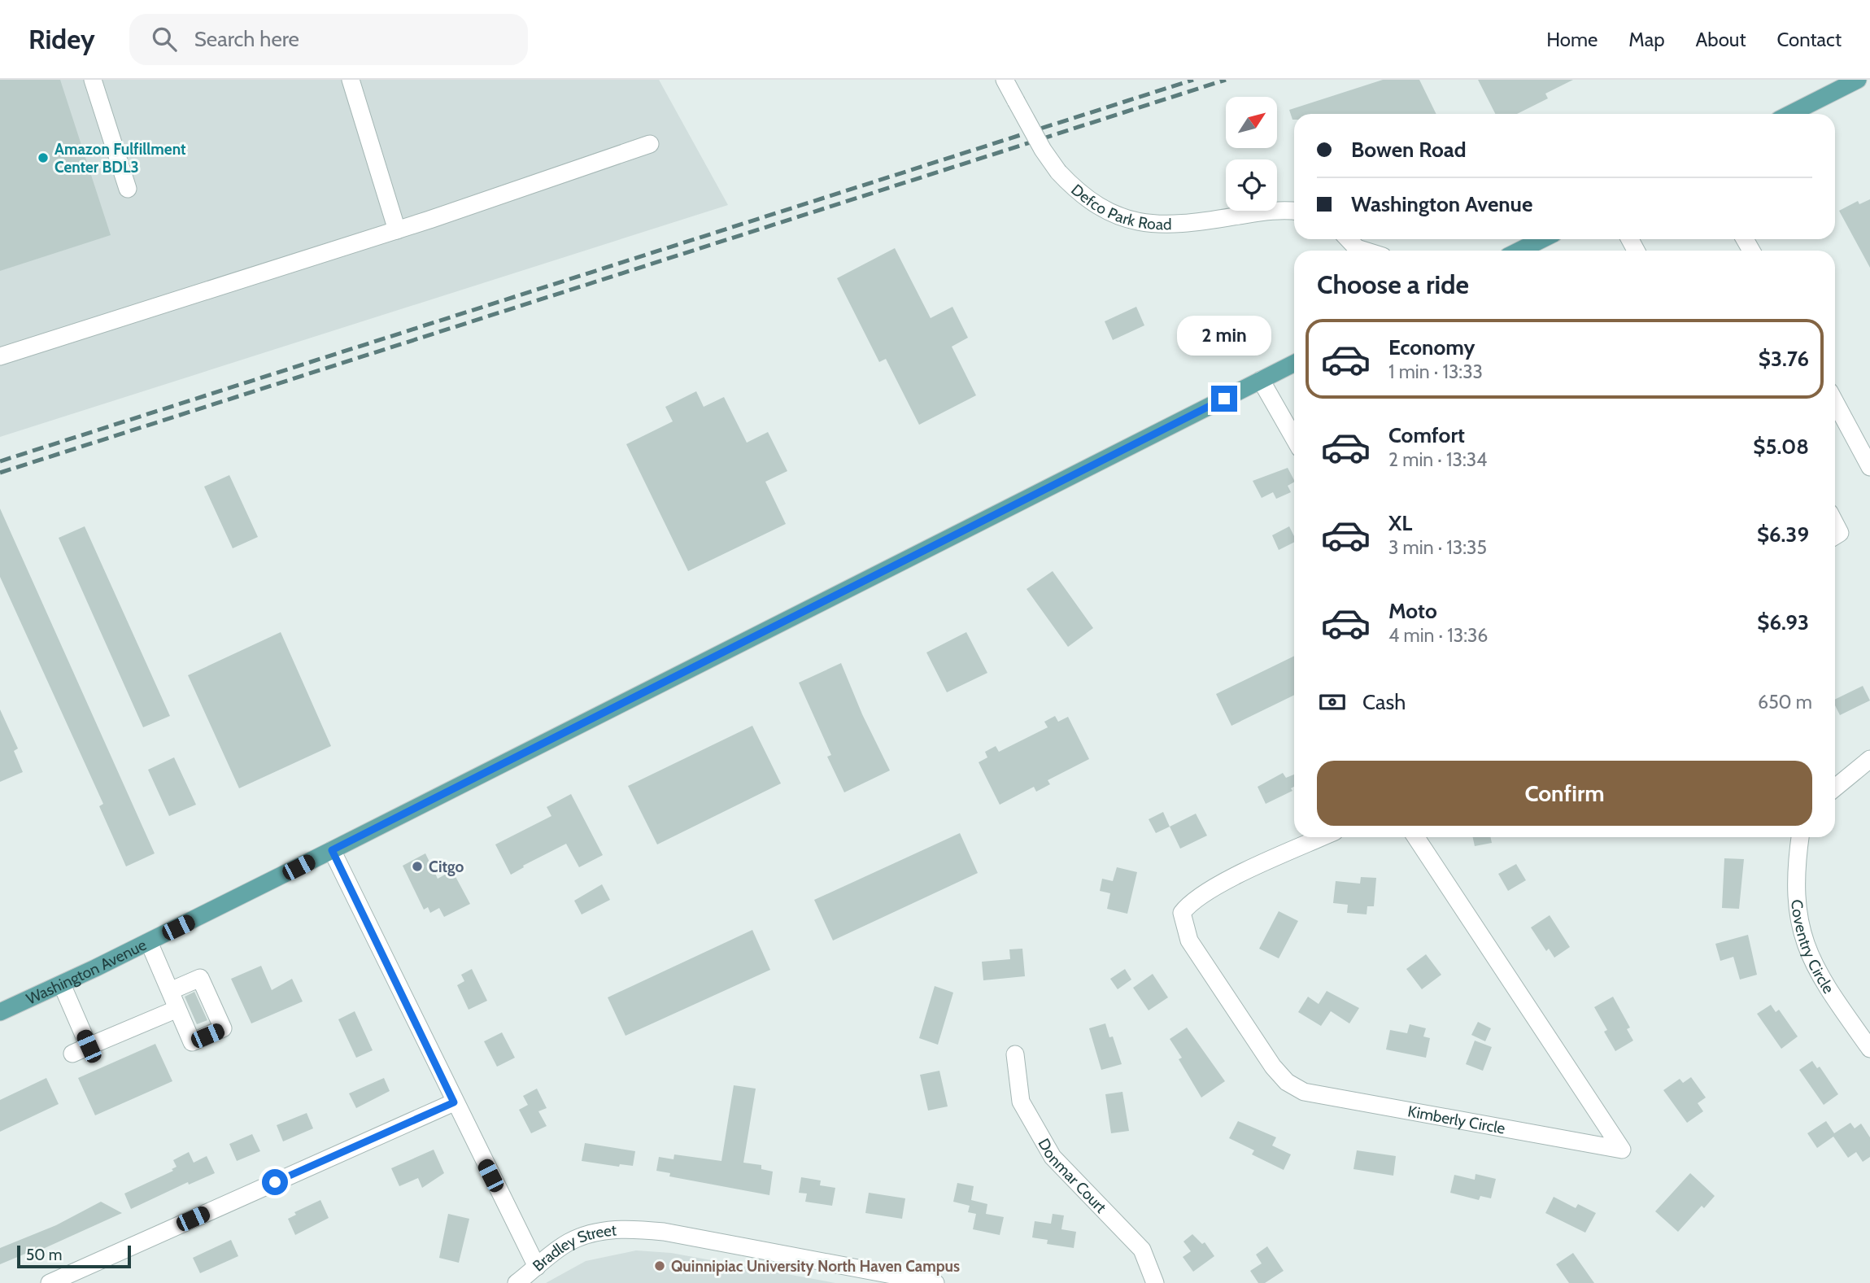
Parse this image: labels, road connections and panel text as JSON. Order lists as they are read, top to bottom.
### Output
{
  "streets": {
    "main road": ["Washington Avenue"],
    "street": [
      "Defco Park Road",
      "Coventry Circle",
      "Kimberly Circle",
      "Donmar Court",
      "Bradley Street"
    ]
  },
  "crossings": [
    ["Washington Avenue", "Bradley Street"]
  ],
  "places": ["Amazon Fulfillment Center BDL3", "Citgo", "Quinnipiac University North Haven Campus"],
  "scale_bar": "50 m",
  "north": "top right",
  "page": {
    "header": "Ridey",
    "search": "Search here",
    "nav": [
      "Home",
      "Map",
      "About",
      "Contact"
    ],
    "banner": ["Bowen Road", "Washington Avenue"],
    "heading": "Choose a ride",
    "bubble": "2 min",
    "list": [
      {
        "name": "Economy",
        "note": "1 min · 13:33",
        "value": "$3.76"
      },
      {
        "name": "Comfort",
        "note": "2 min · 13:34",
        "value": "$5.08"
      },
      {
        "name": "XL",
        "note": "3 min · 13:35",
        "value": "$6.39"
      },
      {
        "name": "Moto",
        "note": "4 min · 13:36",
        "value": "$6.93"
      }
    ],
    "pay": ["Cash", "650 m"],
    "buttons": "Confirm",
    "scale": "50 m"
  }
}
